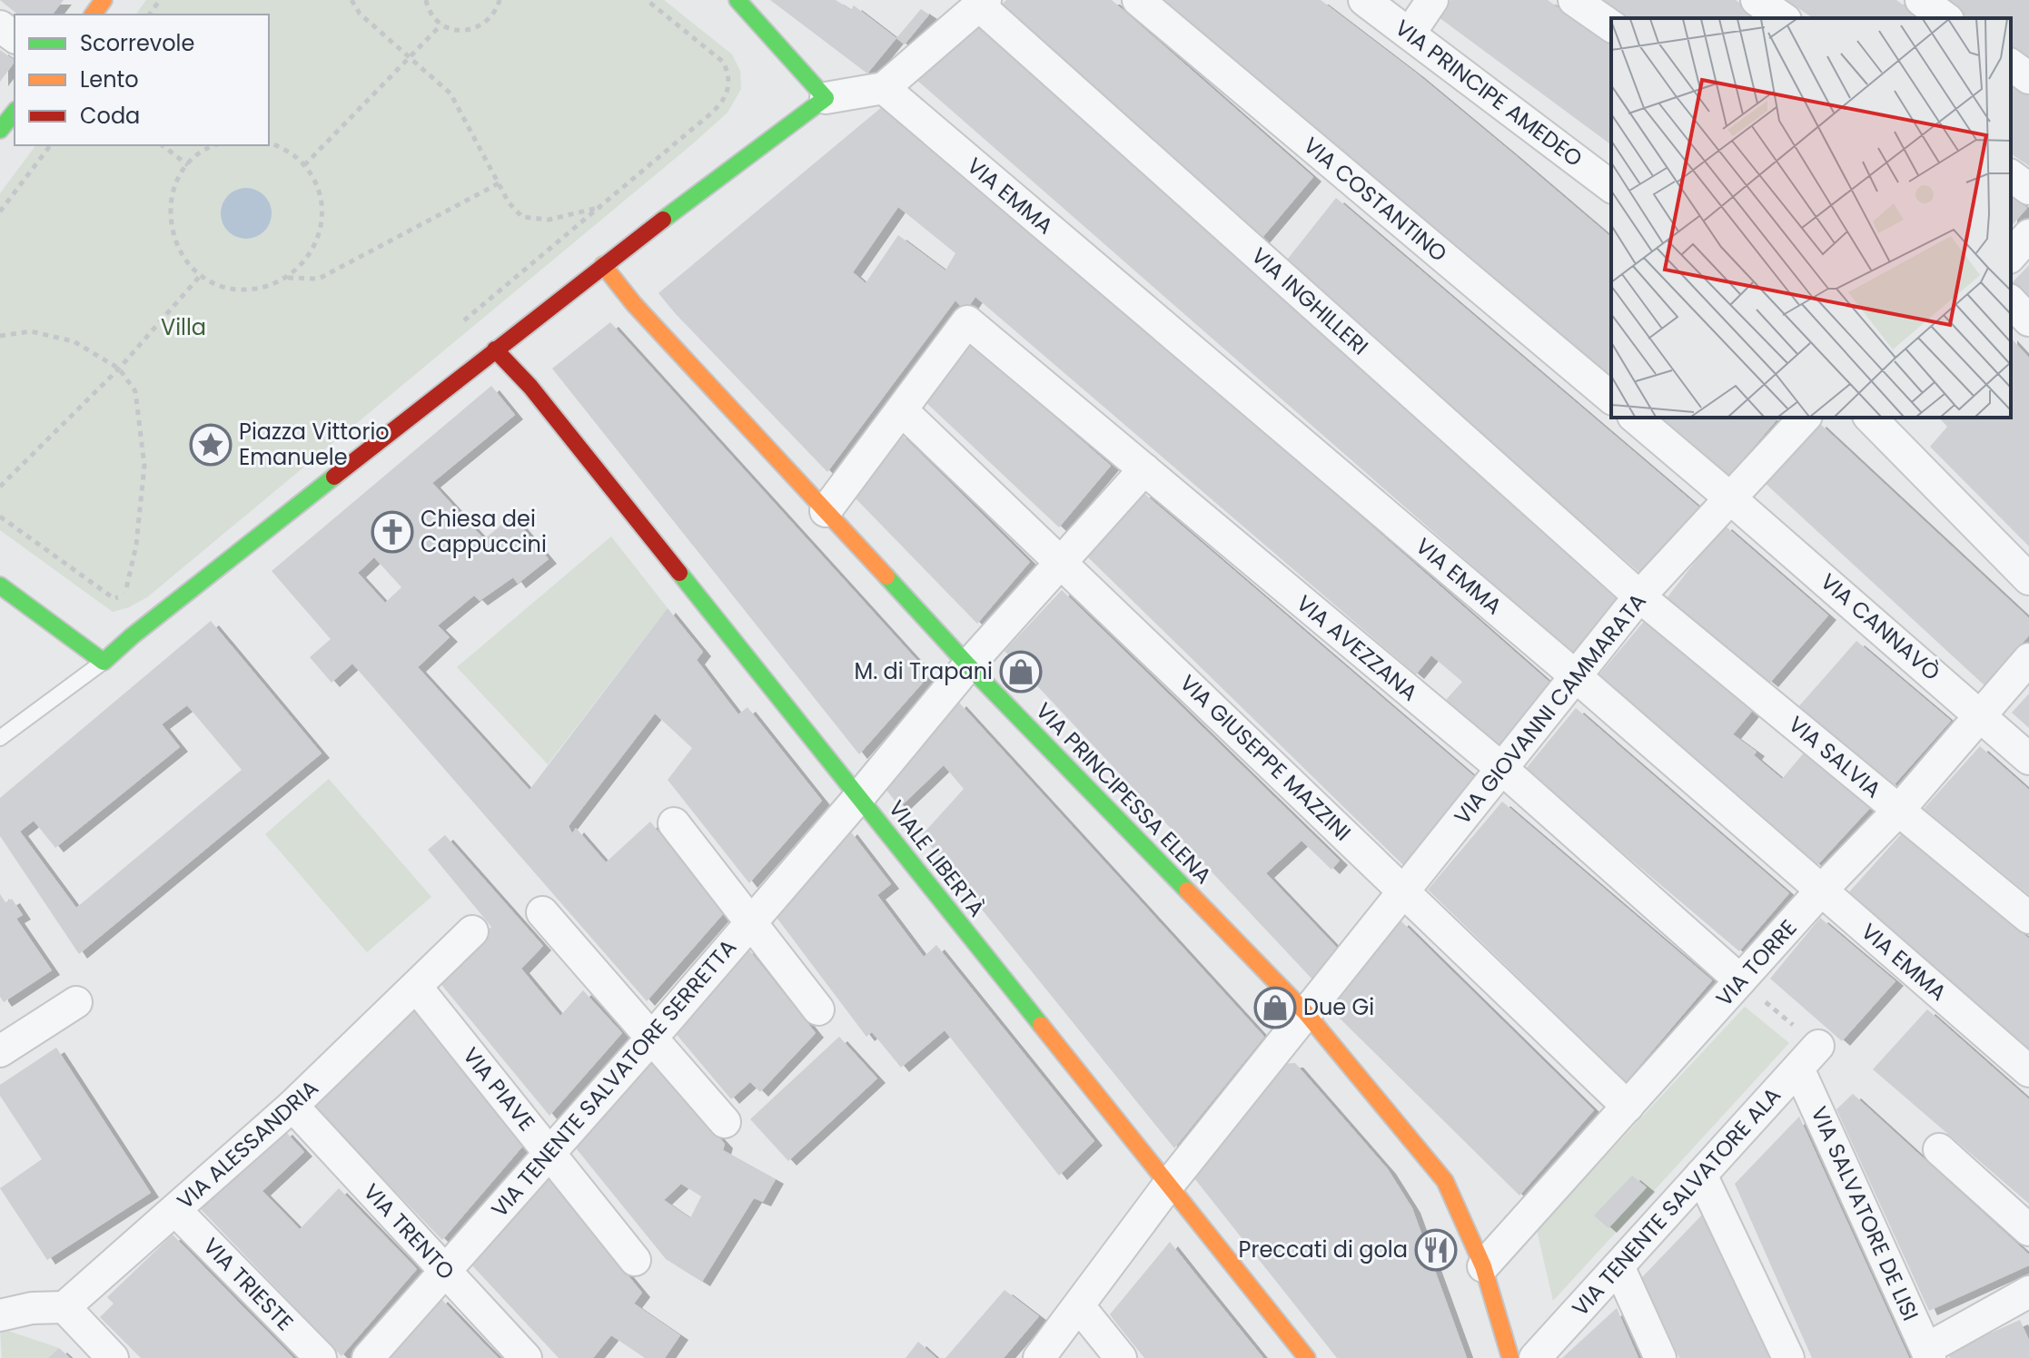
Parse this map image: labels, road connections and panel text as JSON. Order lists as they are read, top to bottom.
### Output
{
  "streets": {
    "street": [
      "VIA PRINCIPE AMEDEO",
      "VIA EMMA",
      "VIA COSTANTINO",
      "VIA INGHILLERI",
      "VIA CANNAVÒ",
      "VIA AVEZZANA",
      "VIA GIOVANNI CAMMARATA",
      "VIA SALVIA",
      "VIA GIUSEPPE MAZZINI",
      "VIA PRINCIPESSA ELENA",
      "VIALE LIBERTÀ",
      "VIA TORRE",
      "VIA TENENTE SALVATORE SERRETTA",
      "VIA PIAVE",
      "VIA ALESSANDRIA",
      "VIA TENENTE SALVATORE ALA",
      "VIA SALVATORE DE LISI",
      "VIA TRENTO",
      "VIA TRIESTE"
    ]
  },
  "crossings": [
    ["VIA EMMA", "VIA GIOVANNI CAMMARATA"],
    ["VIA EMMA", "VIA TORRE"],
    ["VIA INGHILLERI", "VIA GIOVANNI CAMMARATA"],
    ["VIA INGHILLERI", "VIA SALVIA"],
    ["VIA CANNAVÒ", "VIA GIOVANNI CAMMARATA"],
    ["VIA CANNAVÒ", "VIA TORRE"],
    ["VIA AVEZZANA", "VIA GIOVANNI CAMMARATA"],
    ["VIA AVEZZANA", "VIA GIUSEPPE MAZZINI"],
    ["VIA AVEZZANA", "VIA TORRE"],
    ["VIA AVEZZANA", "VIA TENENTE SALVATORE SERRETTA"],
    ["VIA GIOVANNI CAMMARATA", "VIA SALVIA"],
    ["VIA GIOVANNI CAMMARATA", "VIA GIUSEPPE MAZZINI"],
    ["VIA GIOVANNI CAMMARATA", "VIA PRINCIPESSA ELENA"],
    ["VIA GIOVANNI CAMMARATA", "VIALE LIBERTÀ"],
    ["VIA SALVIA", "VIA TORRE"],
    ["VIA GIUSEPPE MAZZINI", "VIA TORRE"],
    ["VIA GIUSEPPE MAZZINI", "VIA TENENTE SALVATORE SERRETTA"],
    ["VIA PRINCIPESSA ELENA", "VIA TORRE"],
    ["VIA PRINCIPESSA ELENA", "VIA TENENTE SALVATORE SERRETTA"],
    ["VIALE LIBERTÀ", "VIA TENENTE SALVATORE SERRETTA"],
    ["VIA TENENTE SALVATORE SERRETTA", "VIA PIAVE"],
    ["VIA TENENTE SALVATORE SERRETTA", "VIA TRENTO"],
    ["VIA PIAVE", "VIA ALESSANDRIA"],
    ["VIA ALESSANDRIA", "VIA TRENTO"],
    ["VIA ALESSANDRIA", "VIA TRIESTE"],
    ["VIA TENENTE SALVATORE ALA", "VIA SALVATORE DE LISI"]
  ],
  "parks": ["Villa"],
  "places": {
    "place": ["Piazza Vittorio Emanuele"],
    "church": ["Chiesa dei Cappuccini"],
    "shop": ["M. di Trapani", "Due Gi"],
    "restaurant": ["Preccati di gola"]
  },
  "legend": ["Scorrevole", "Lento", "Coda"]
}
